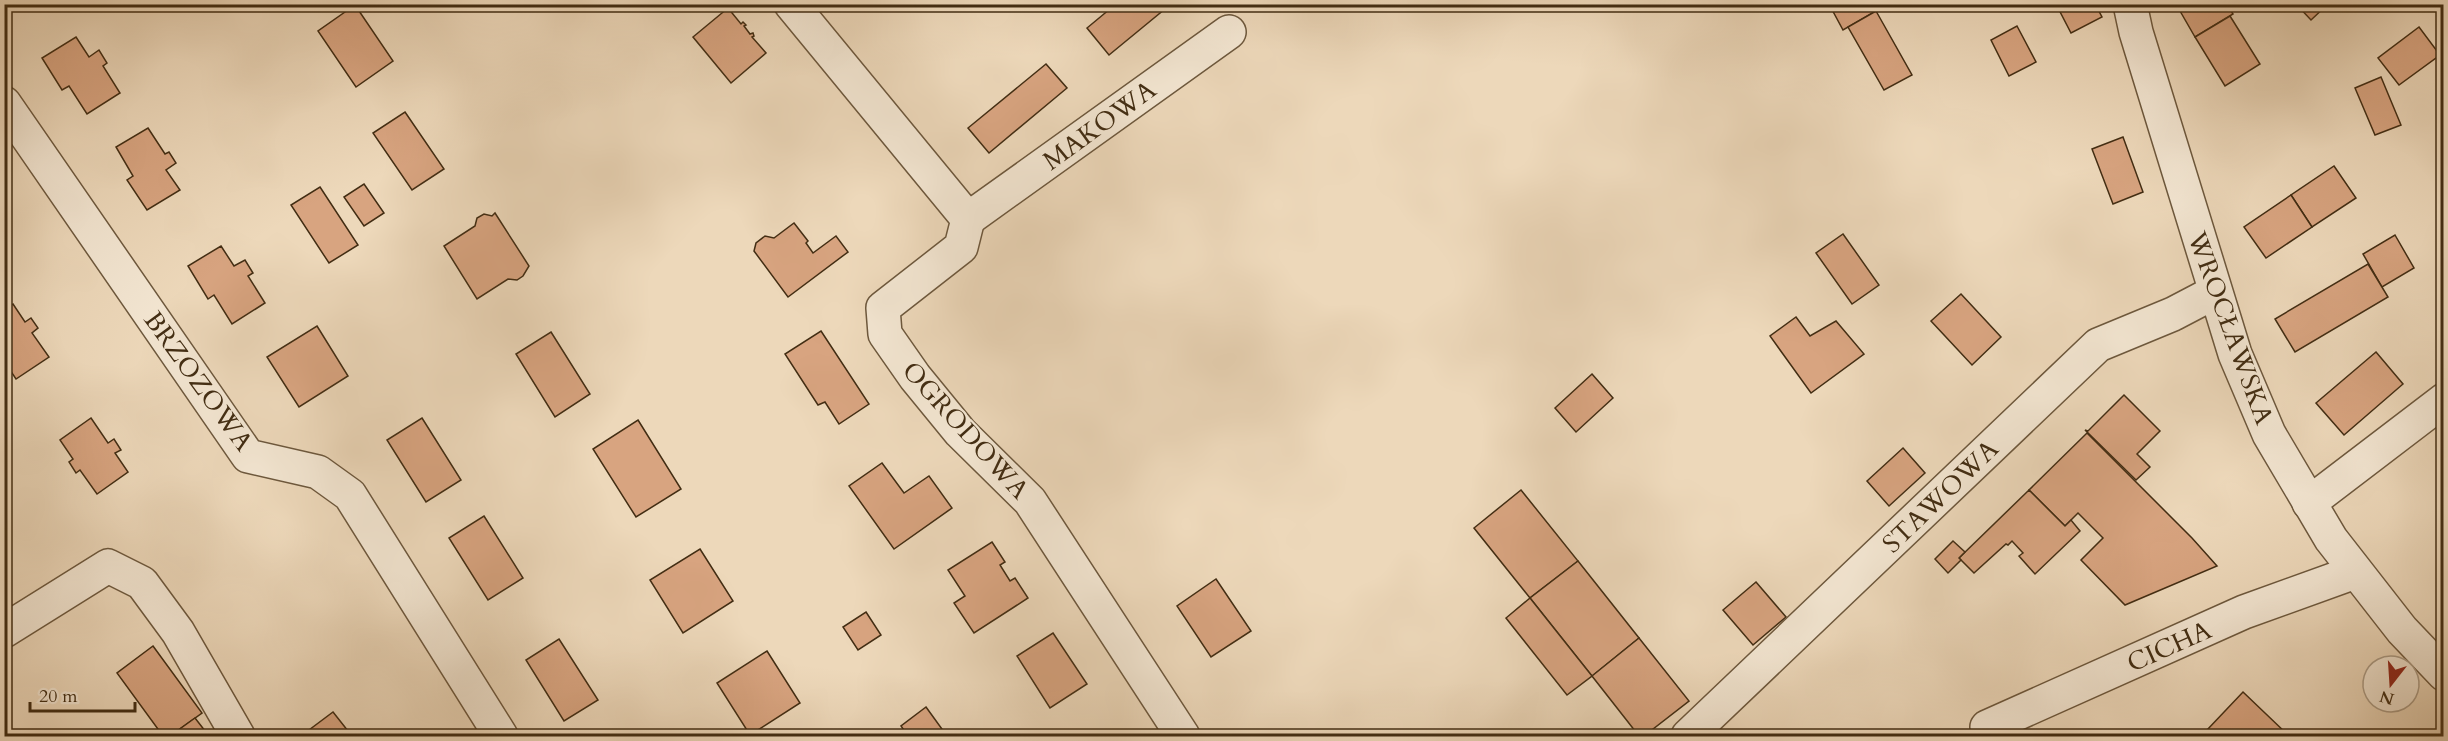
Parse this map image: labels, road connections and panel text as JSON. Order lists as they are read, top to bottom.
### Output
{
  "streets": {
    "street": [
      "MAKOWA",
      "WROCŁAWSKA",
      "BRZOZOWA",
      "OGRODOWA",
      "STAWOWA",
      "CICHA"
    ]
  },
  "crossings": [
    ["MAKOWA", "OGRODOWA"],
    ["WROCŁAWSKA", "STAWOWA"],
    ["WROCŁAWSKA", "CICHA"]
  ],
  "scale_bar": "20 m",
  "north": "bottom"
}
